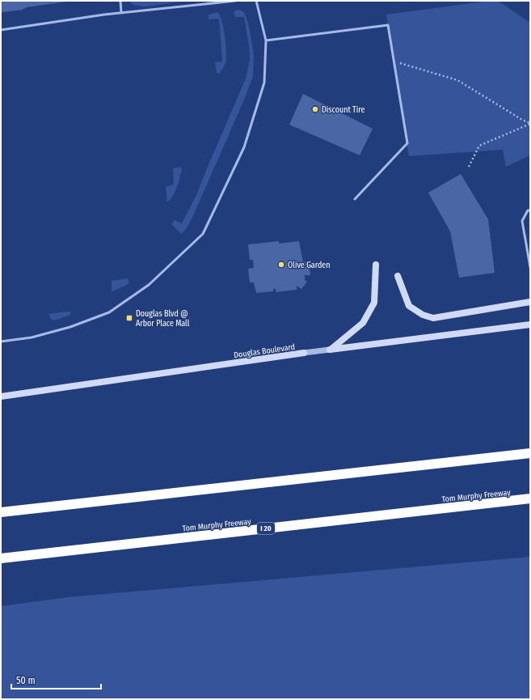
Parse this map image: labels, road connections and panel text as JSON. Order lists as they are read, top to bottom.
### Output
{
  "streets": {
    "highway": ["Tom Murphy Freeway", "I 20"],
    "main road": ["Douglas Boulevard"]
  },
  "places": {
    "other": ["Discount Tire", "Olive Garden"],
    "transit": ["Douglas Blvd @ Arbor Place Mall"]
  },
  "scale_bar": "50 m"
}
